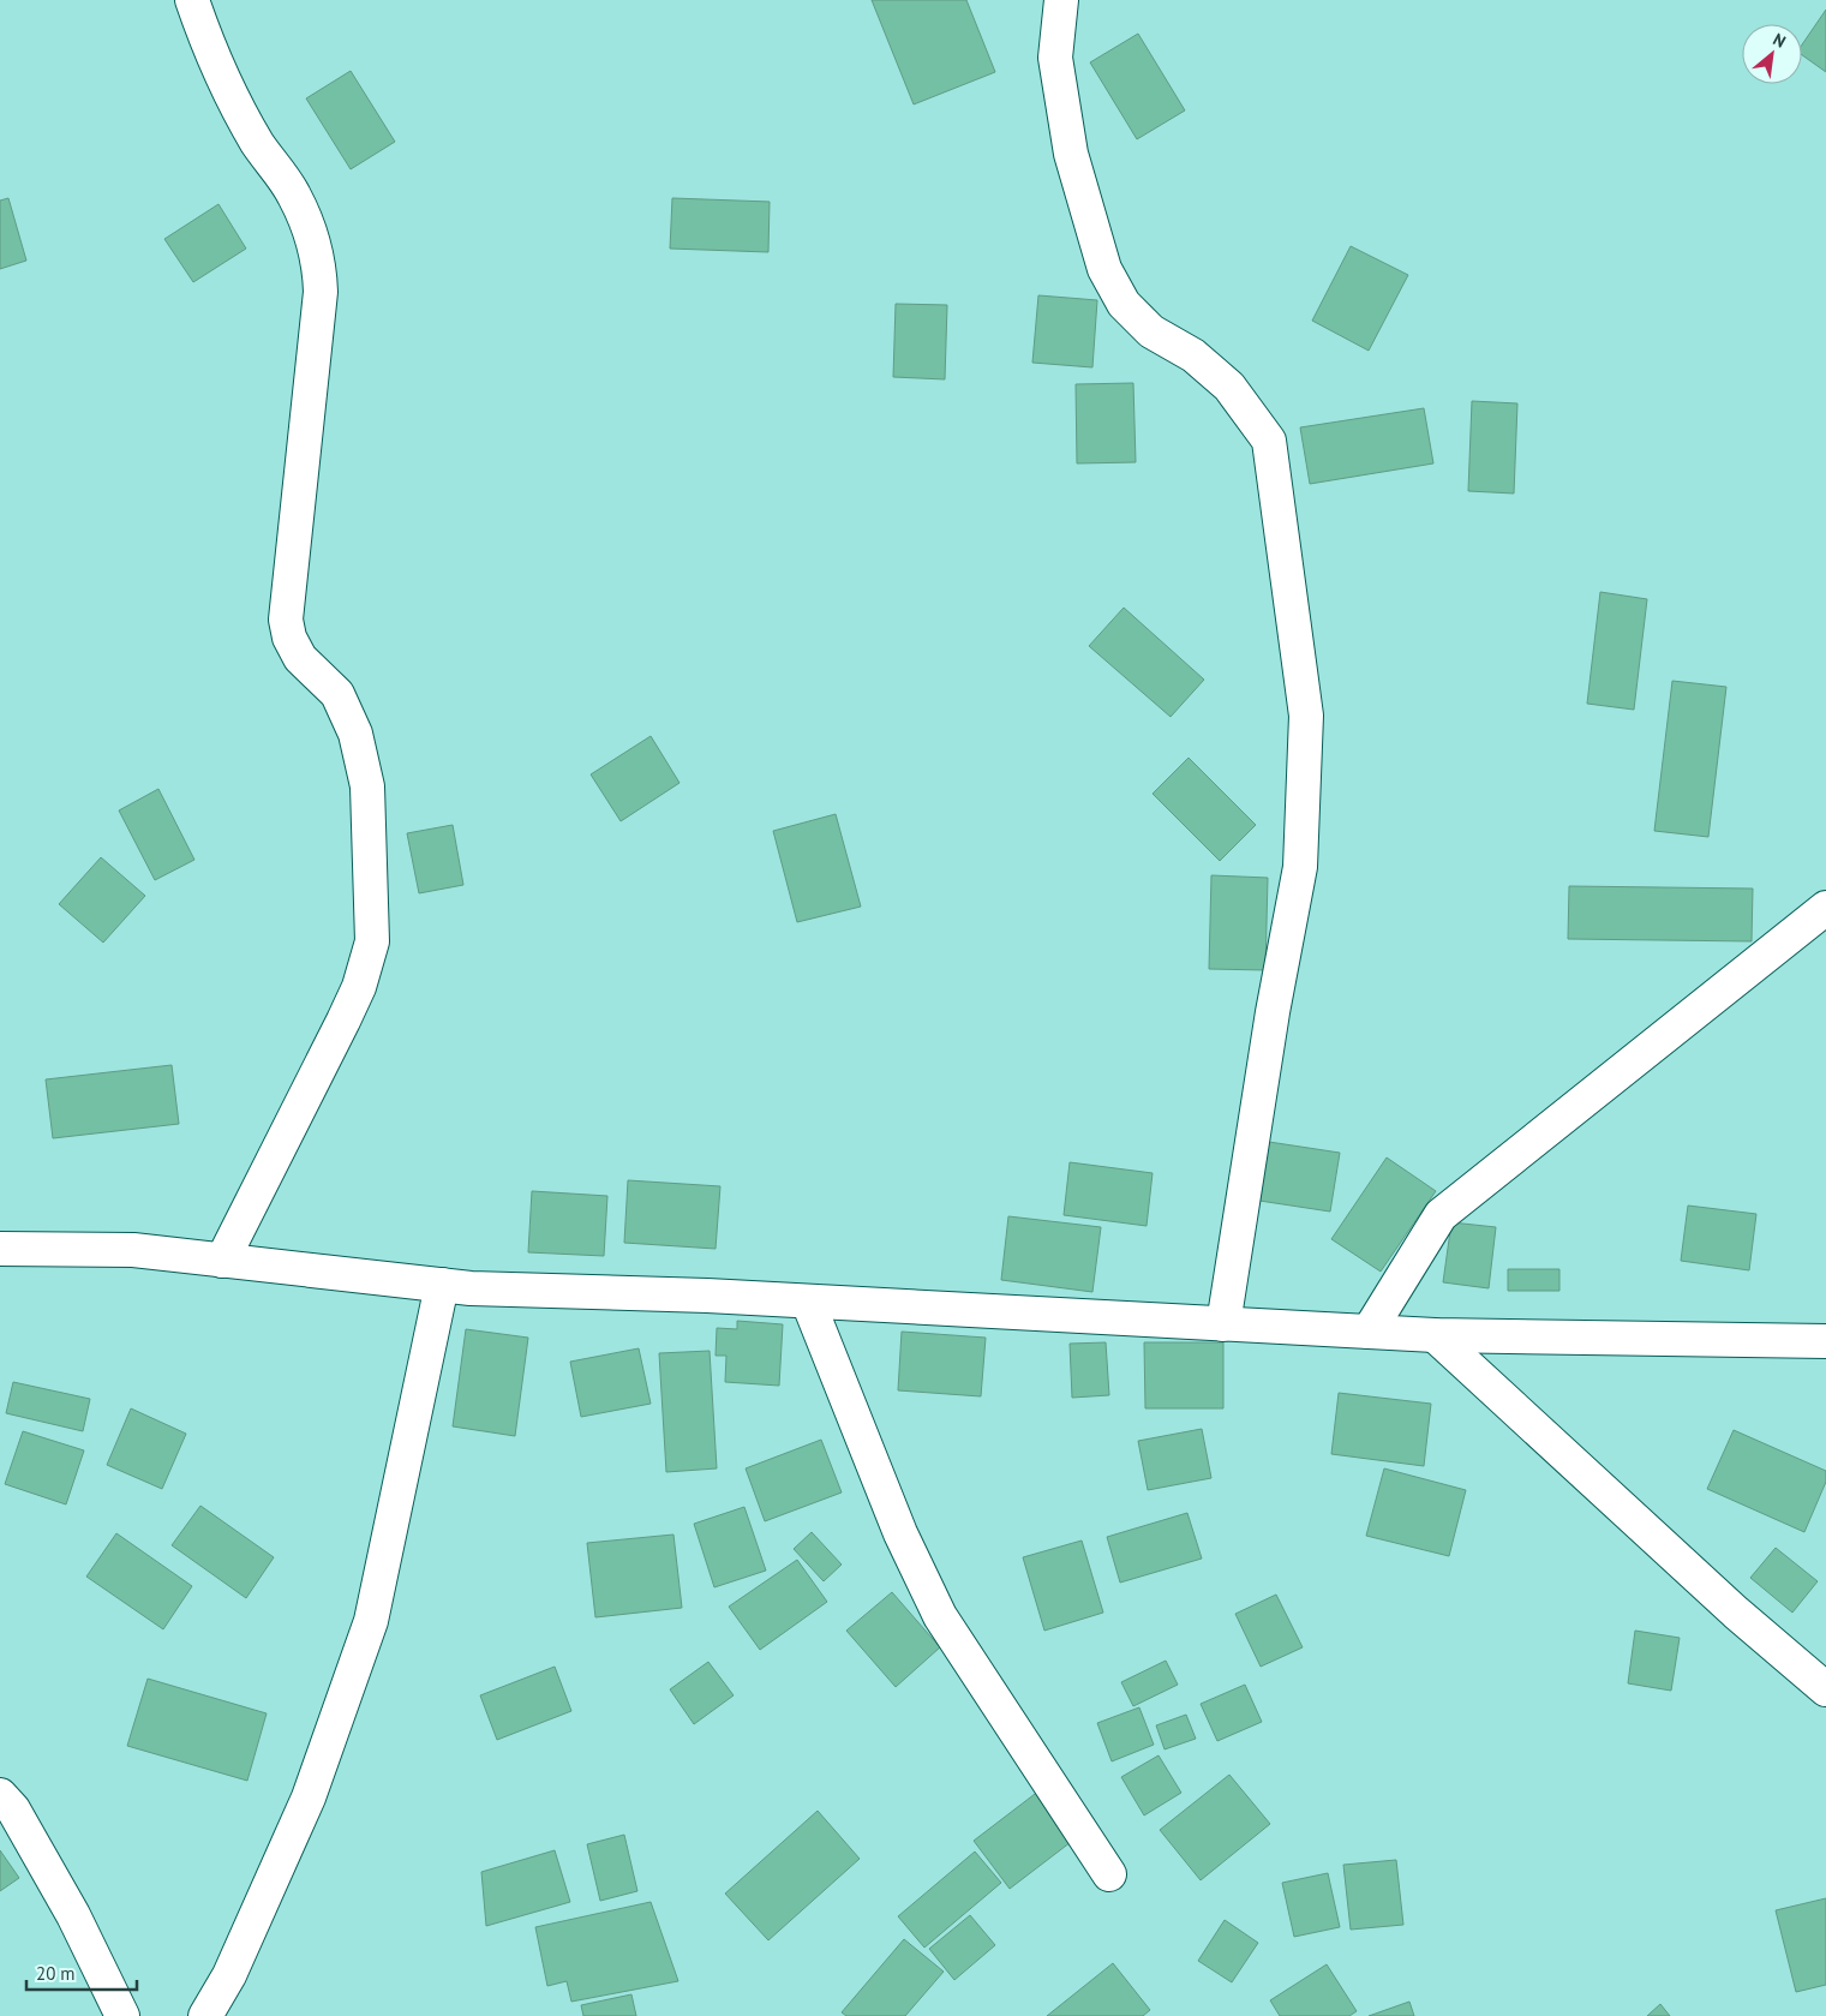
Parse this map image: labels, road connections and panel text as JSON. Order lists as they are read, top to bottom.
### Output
{
  "scale_bar": "20 m",
  "north": "top right"
}
